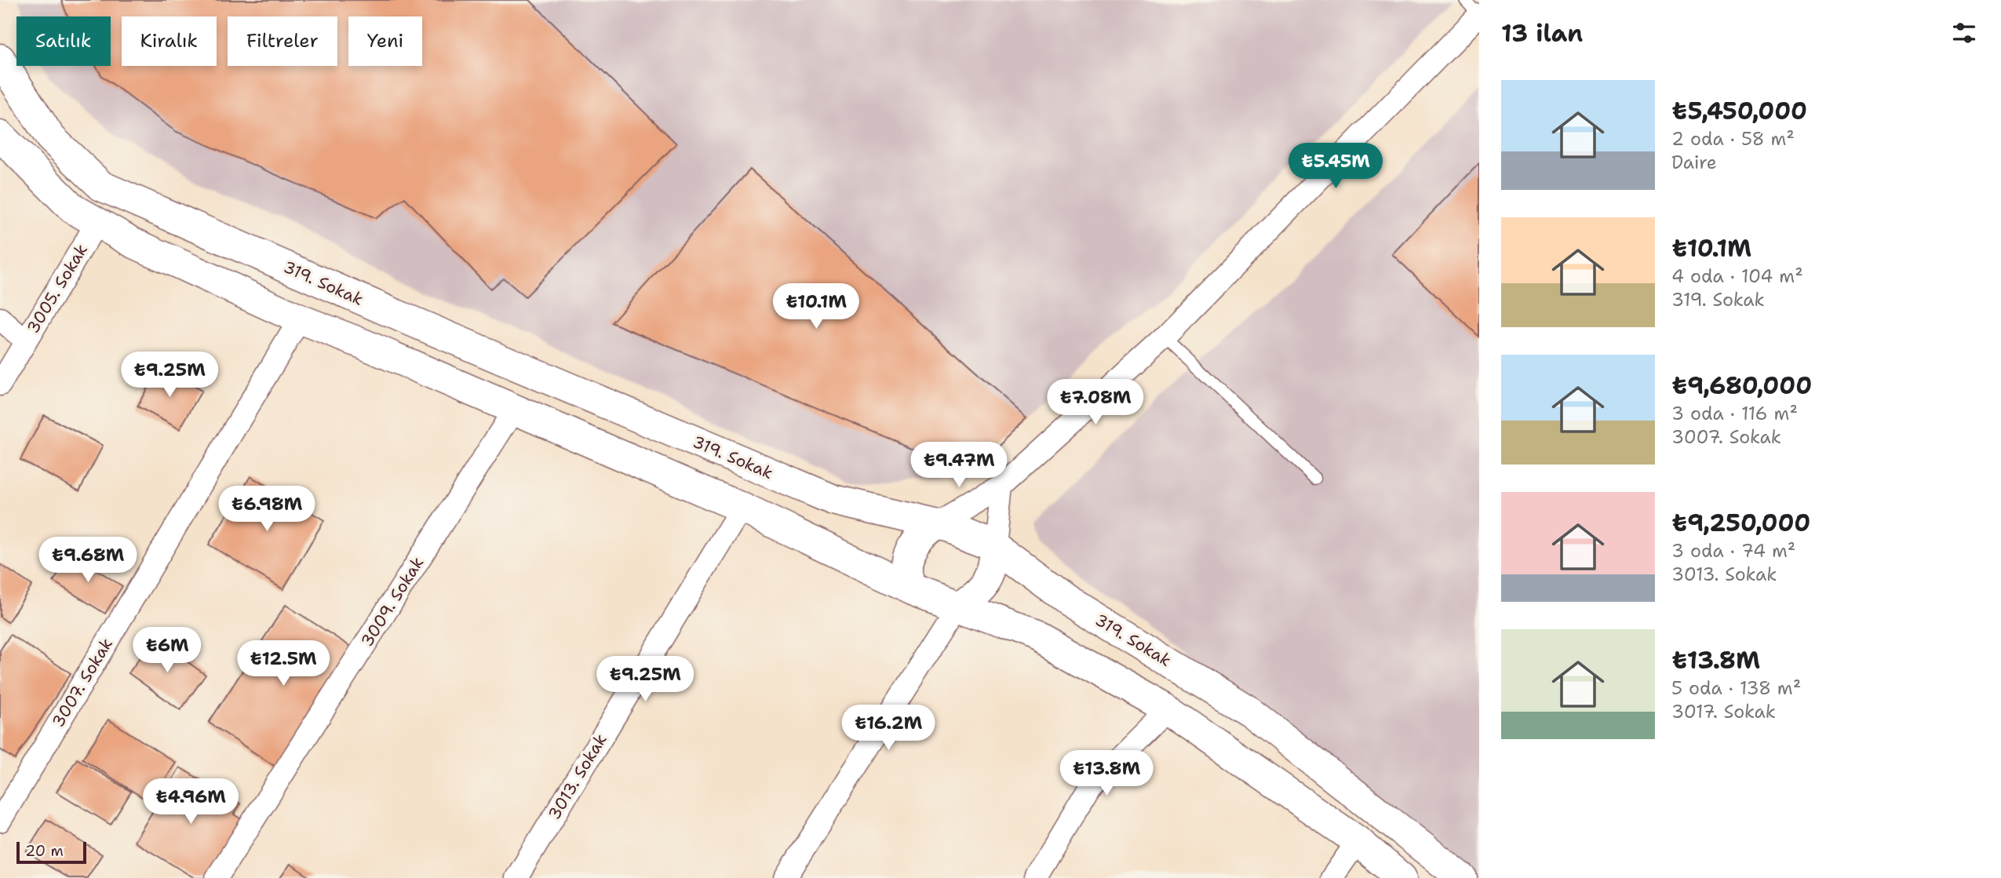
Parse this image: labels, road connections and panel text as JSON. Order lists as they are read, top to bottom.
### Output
{
  "streets": {
    "main road": ["319. Sokak"],
    "street": [
      "3005. Sokak",
      "3009. Sokak",
      "3007. Sokak",
      "3013. Sokak"
    ]
  },
  "scale_bar": "20 m",
  "page": {
    "heading": "13 ilan",
    "chip": [
      "Satılık",
      "Kiralık",
      "Filtreler",
      "Yeni"
    ],
    "list": [
      {
        "name": "₺5,450,000",
        "note": "2 oda · 58 m² · Daire"
      },
      {
        "name": "₺10.1M",
        "note": "4 oda · 104 m² · 319. Sokak"
      },
      {
        "name": "₺9,680,000",
        "note": "3 oda · 116 m² · 3007. Sokak"
      },
      {
        "name": "₺9,250,000",
        "note": "3 oda · 74 m² · 3013. Sokak"
      },
      {
        "name": "₺13.8M",
        "note": "5 oda · 138 m² · 3017. Sokak"
      }
    ],
    "price": [
      "₺5.45M",
      "₺10.1M",
      "₺9.25M",
      "₺7.08M",
      "₺9.47M",
      "₺6.98M",
      "₺9.68M",
      "₺6M",
      "₺12.5M",
      "₺9.25M",
      "₺16.2M",
      "₺13.8M",
      "₺4.96M"
    ],
    "scale": "20 m"
  }
}
